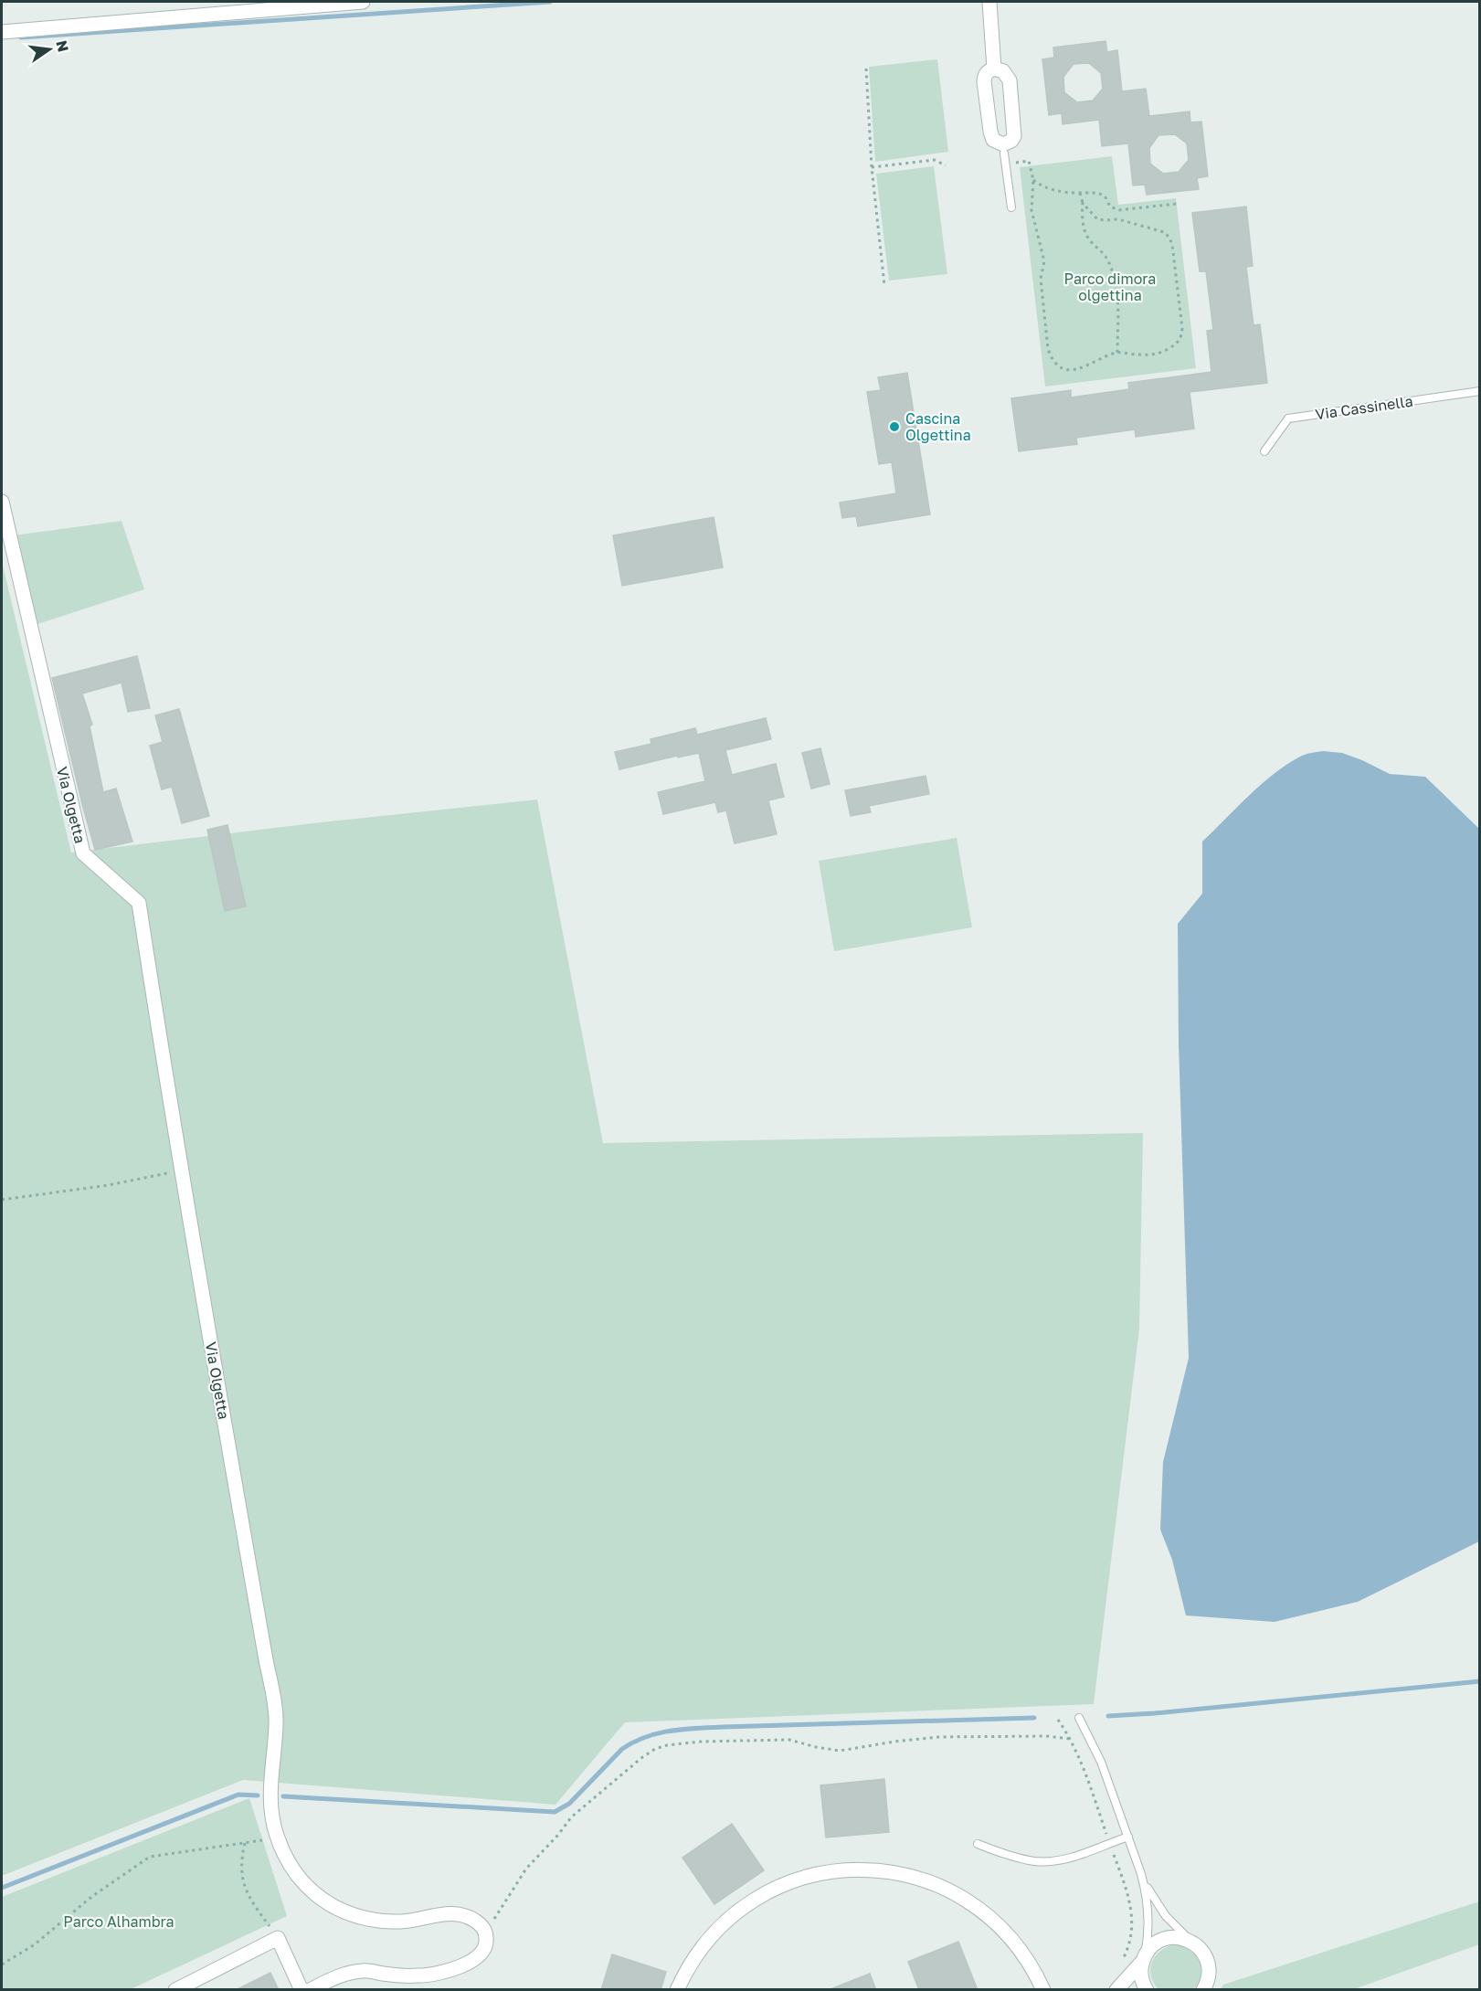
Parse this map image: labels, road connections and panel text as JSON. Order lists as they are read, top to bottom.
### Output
{
  "streets": {
    "street": ["Via Olgetta"],
    "lane": ["Via Cassinella"]
  },
  "parks": ["Parco dimora olgettina", "Parco Alhambra"],
  "places": ["Cascina Olgettina"],
  "north": "right"
}
